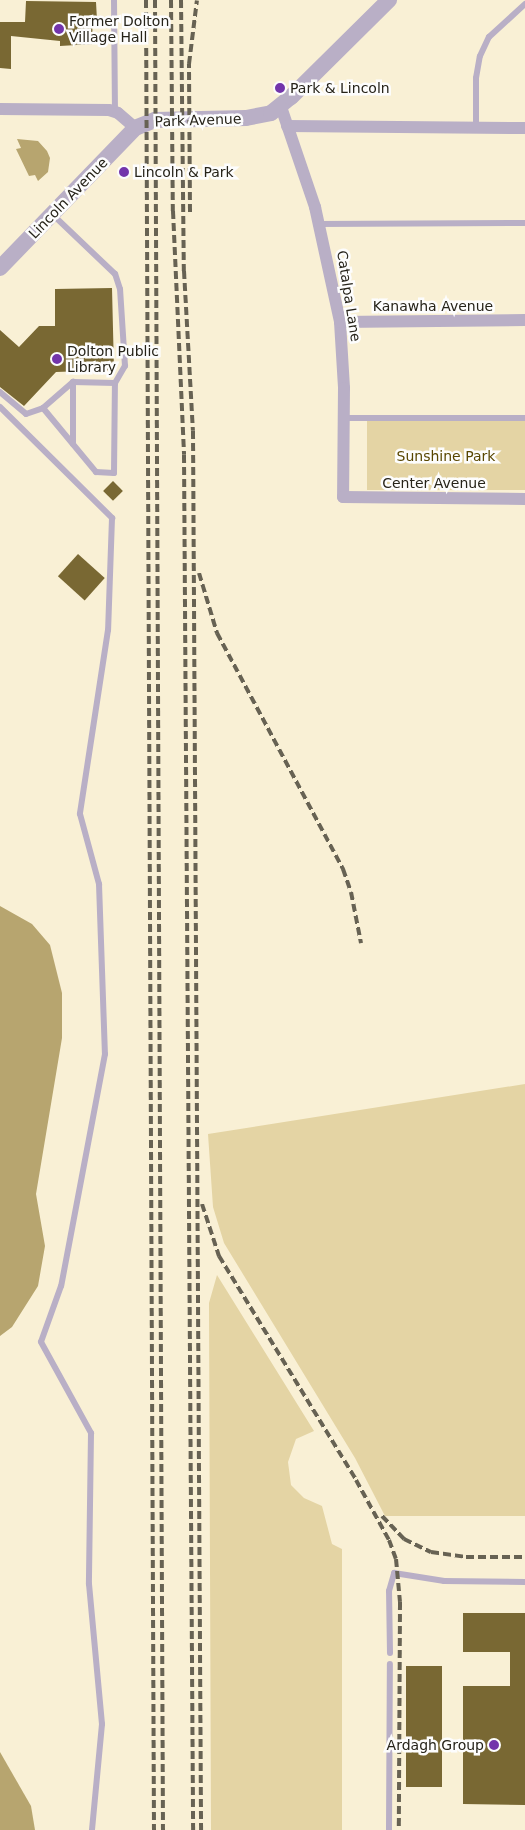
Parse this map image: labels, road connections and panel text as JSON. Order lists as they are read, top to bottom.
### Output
{
  "streets": {
    "street": [
      "Park Avenue",
      "Lincoln Avenue",
      "Catalpa Lane",
      "Kanawha Avenue",
      "Center Avenue"
    ]
  },
  "crossings": [
    ["Park Avenue", "Lincoln Avenue"],
    ["Park Avenue", "Catalpa Lane"],
    ["Catalpa Lane", "Kanawha Avenue"],
    ["Catalpa Lane", "Center Avenue"]
  ],
  "parks": ["Sunshine Park"],
  "places": [
    "Former Dolton Village Hall",
    "Park & Lincoln",
    "Lincoln & Park",
    "Dolton Public Library",
    "Ardagh Group"
  ]
}
